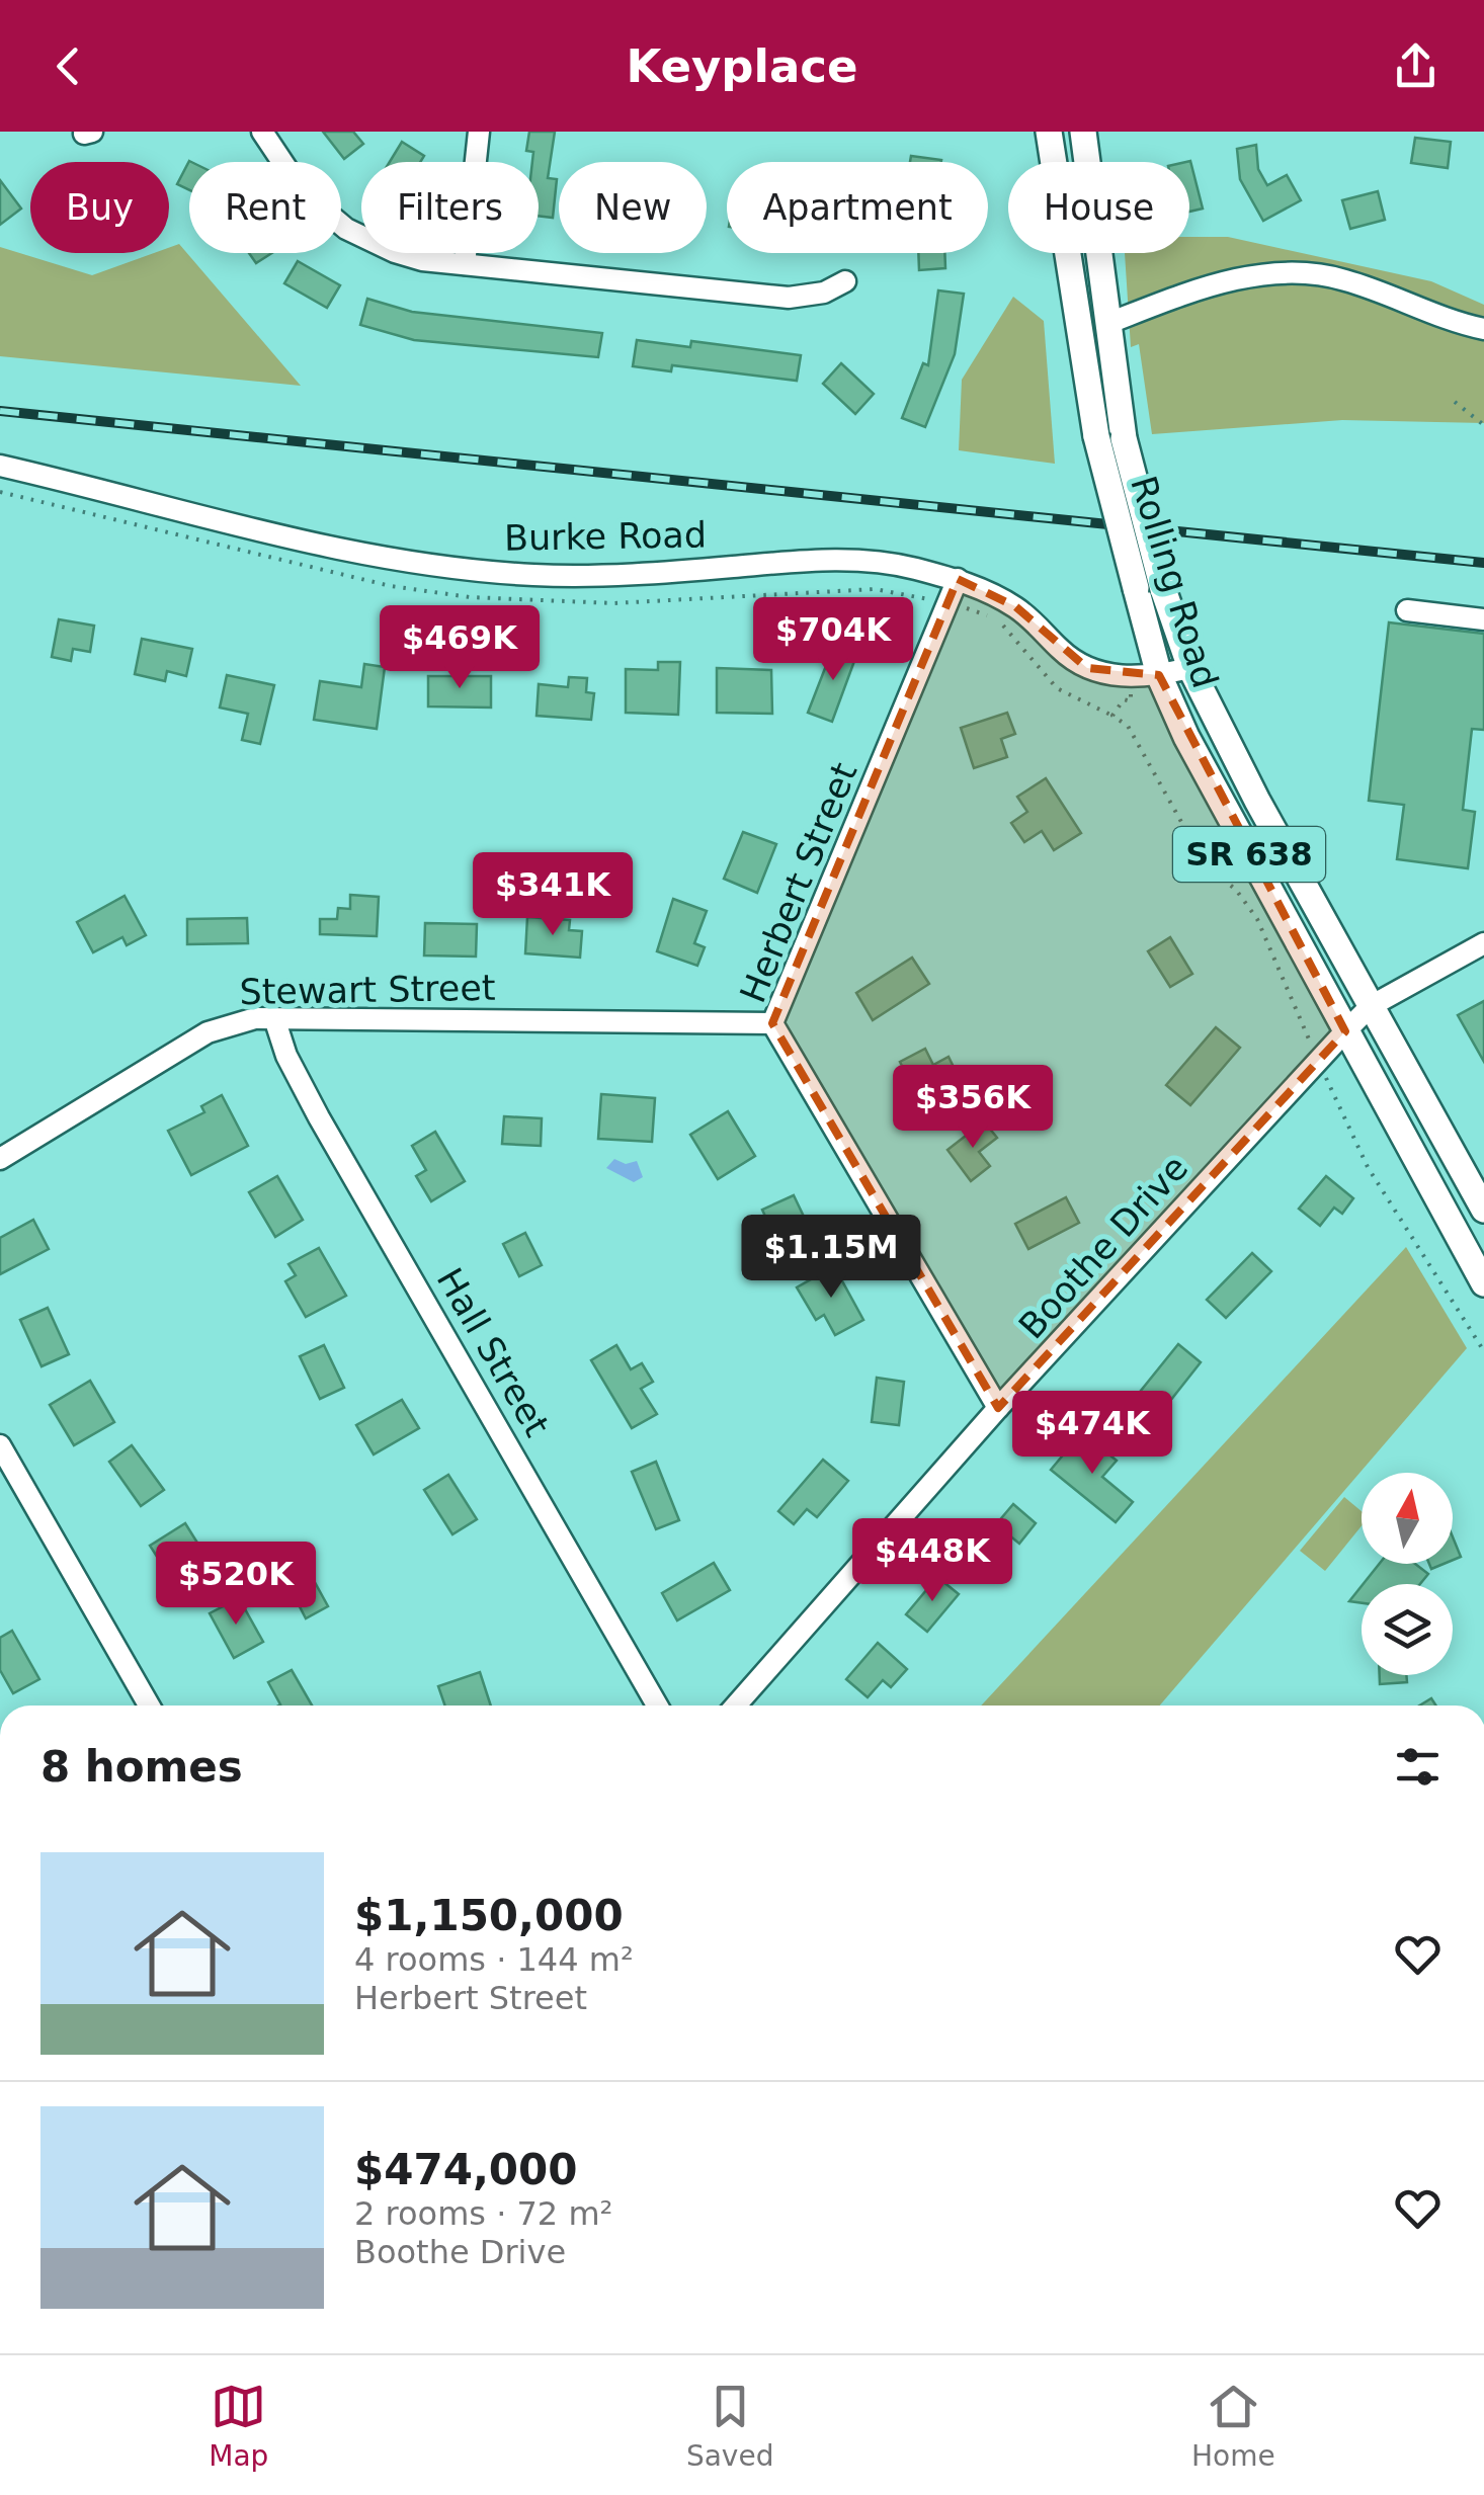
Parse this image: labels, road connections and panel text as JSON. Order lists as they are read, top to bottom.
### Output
{
  "streets": {
    "main road": ["Rolling Road", "SR 638"],
    "street": [
      "Burke Road",
      "Herbert Street",
      "Stewart Street",
      "Boothe Drive",
      "Hall Street"
    ]
  },
  "crossings": [
    ["Burke Road", "Rolling Road"],
    ["Burke Road", "Herbert Street"],
    ["Rolling Road", "Boothe Drive"],
    ["Herbert Street", "Stewart Street"],
    ["Herbert Street", "Boothe Drive"],
    ["Stewart Street", "Hall Street"]
  ],
  "north": "top",
  "page": {
    "header": "Keyplace",
    "chip": [
      "Buy",
      "Rent",
      "Filters",
      "New",
      "Apartment",
      "House"
    ],
    "price": [
      "$704K",
      "$469K",
      "$341K",
      "$356K",
      "$1.15M",
      "$474K",
      "$448K",
      "$520K"
    ],
    "heading": "8 homes",
    "list": [
      {
        "name": "$1,150,000",
        "note": "4 rooms · 144 m² · Herbert Street"
      },
      {
        "name": "$474,000",
        "note": "2 rooms · 72 m² · Boothe Drive"
      }
    ],
    "tabs": ["Map", "Saved", "Home"]
  }
}
